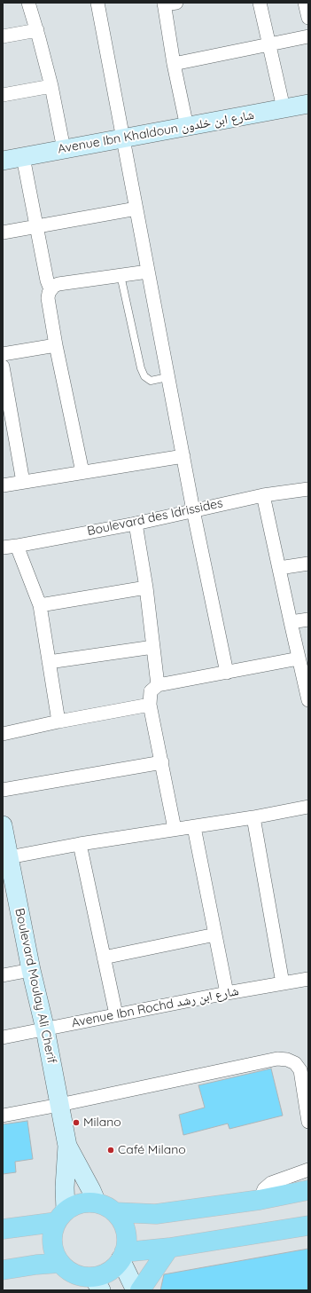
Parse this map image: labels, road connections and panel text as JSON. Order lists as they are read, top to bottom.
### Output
{
  "streets": {
    "street": [
      "Avenue Ibn Khaldoun شارع ابن خلدون",
      "Boulevard des Idrissides",
      "Boulevard Moulay Ali Cherif",
      "Avenue Ibn Rochd شارع ابن رشد"
    ]
  },
  "crossings": [
    ["Boulevard Moulay Ali Cherif", "Avenue Ibn Rochd شارع ابن رشد"]
  ],
  "places": ["Milano", "Café Milano"]
}
